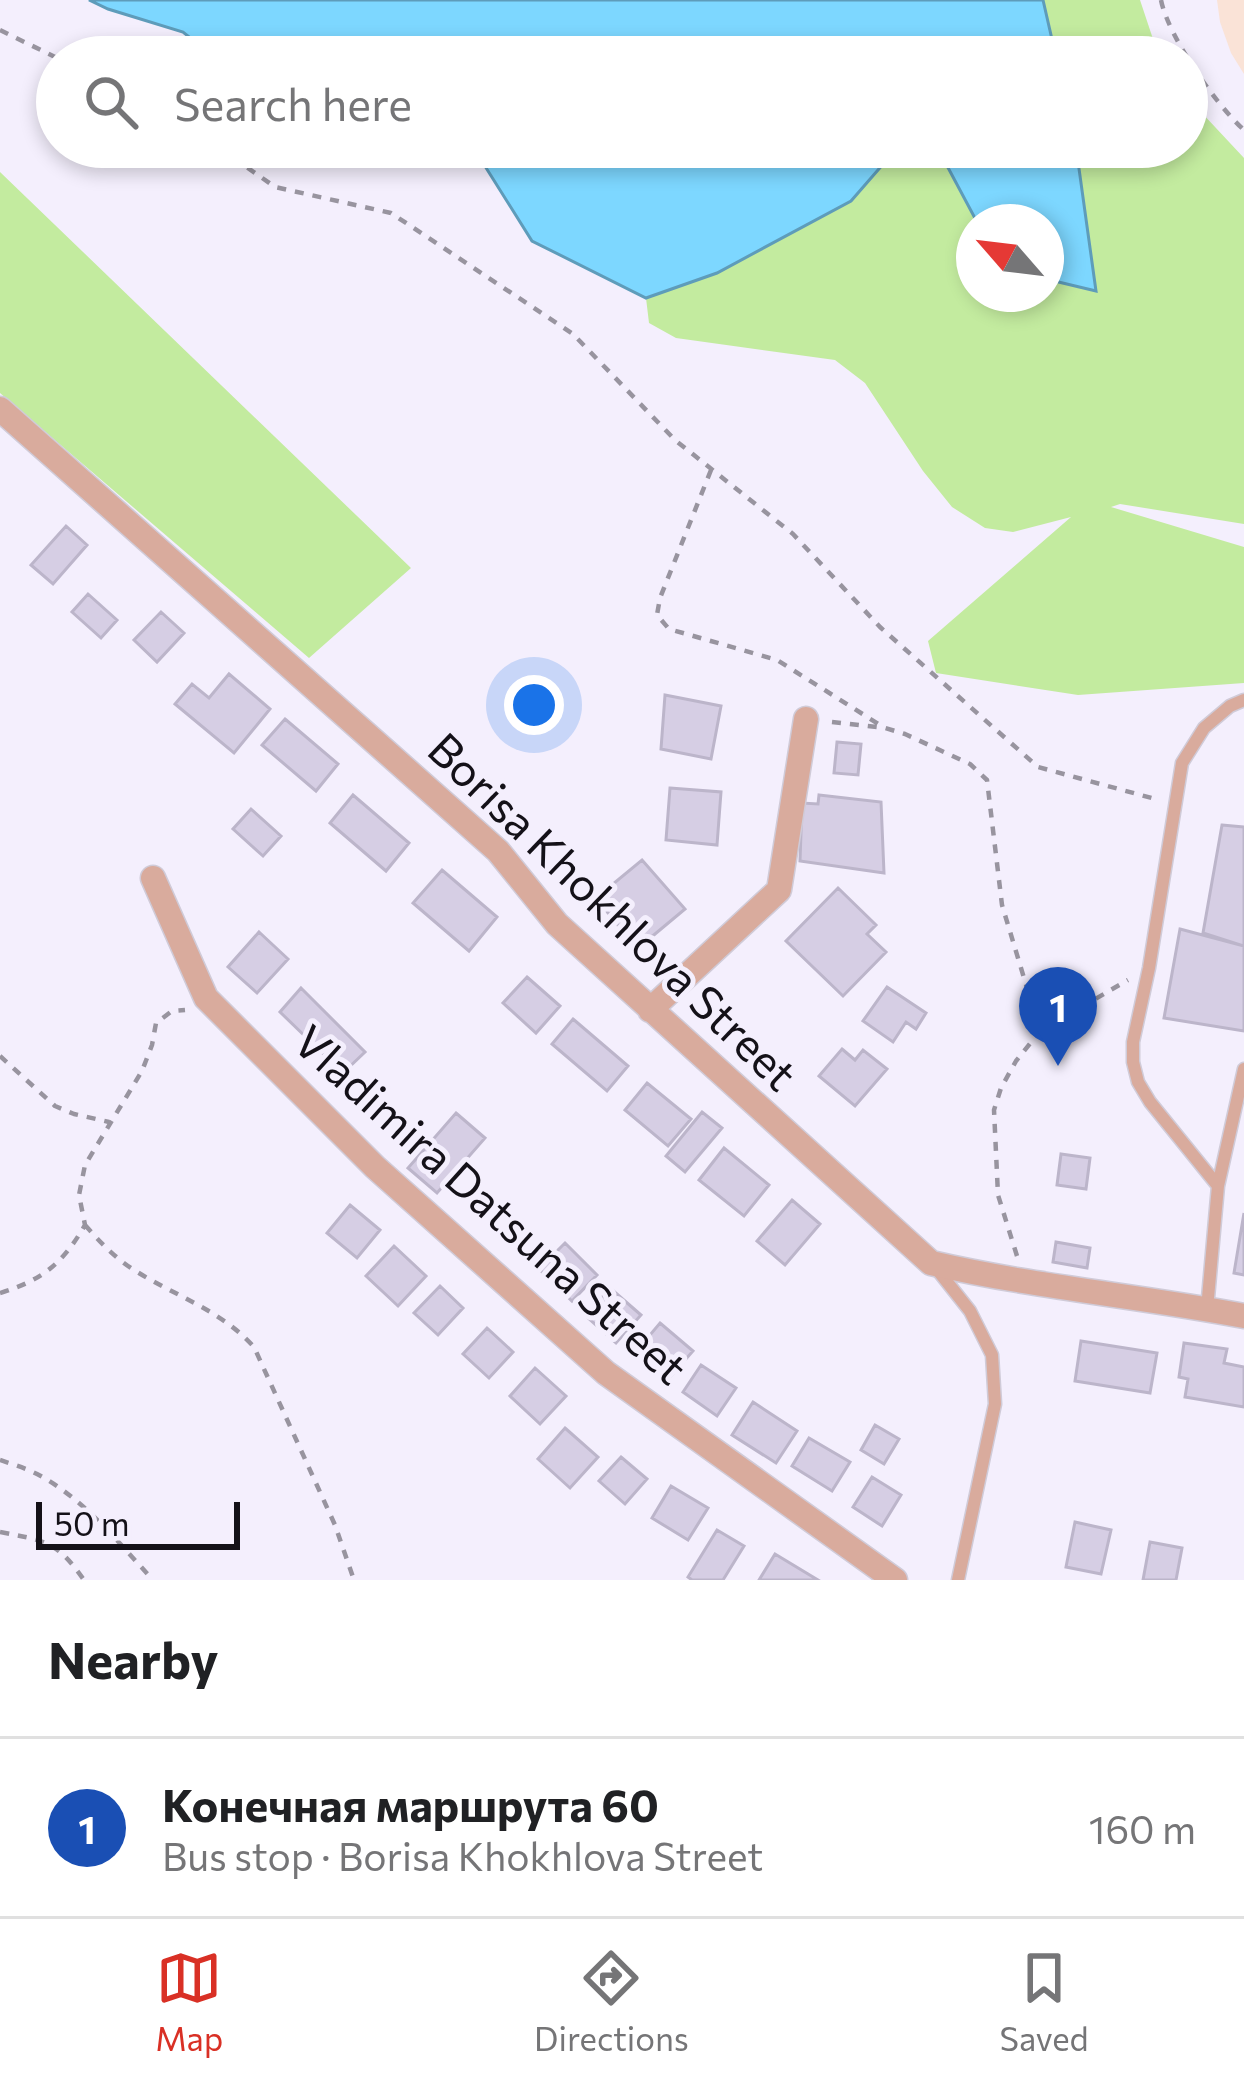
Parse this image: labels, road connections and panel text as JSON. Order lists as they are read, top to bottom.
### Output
{
  "streets": {
    "street": ["Borisa Khokhlova Street", "Vladimira Datsuna Street"]
  },
  "scale_bar": "50 m",
  "north": "top left",
  "page": {
    "search": "Search here",
    "pins": "1",
    "scale": "50 m",
    "heading": "Nearby",
    "list": [
      {
        "mark": "1",
        "name": "Конечная маршрута 60",
        "note": "Bus stop · Borisa Khokhlova Street",
        "value": "160 m"
      }
    ],
    "nav": ["Map", "Directions", "Saved"]
  }
}
